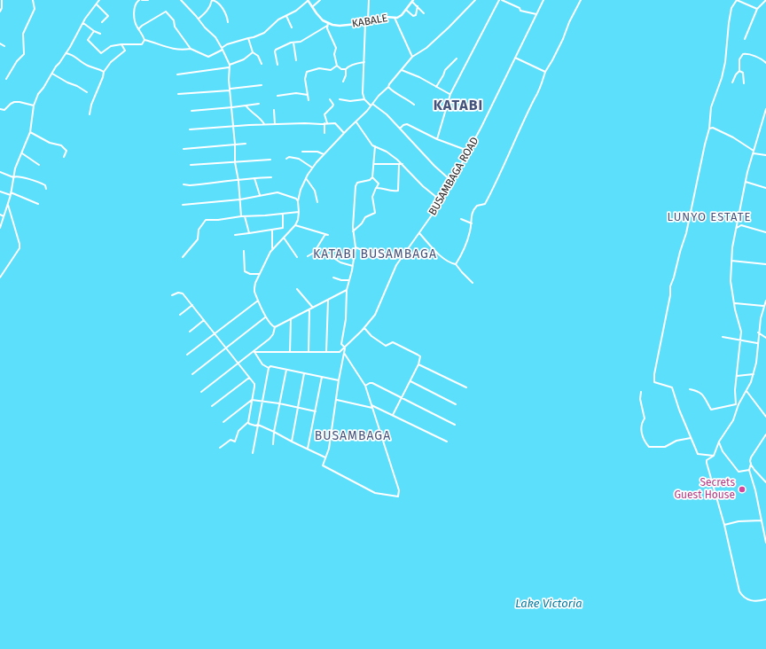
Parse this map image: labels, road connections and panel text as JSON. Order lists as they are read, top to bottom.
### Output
{
  "streets": {
    "street": ["KABALE", "BUSAMBAGA ROAD"]
  },
  "districts": [
    "KATABI",
    "LUNYO ESTATE",
    "KATABI BUSAMBAGA",
    "BUSAMBAGA"
  ],
  "water": ["Lake Victoria"],
  "places": ["Secrets Guest House"]
}
